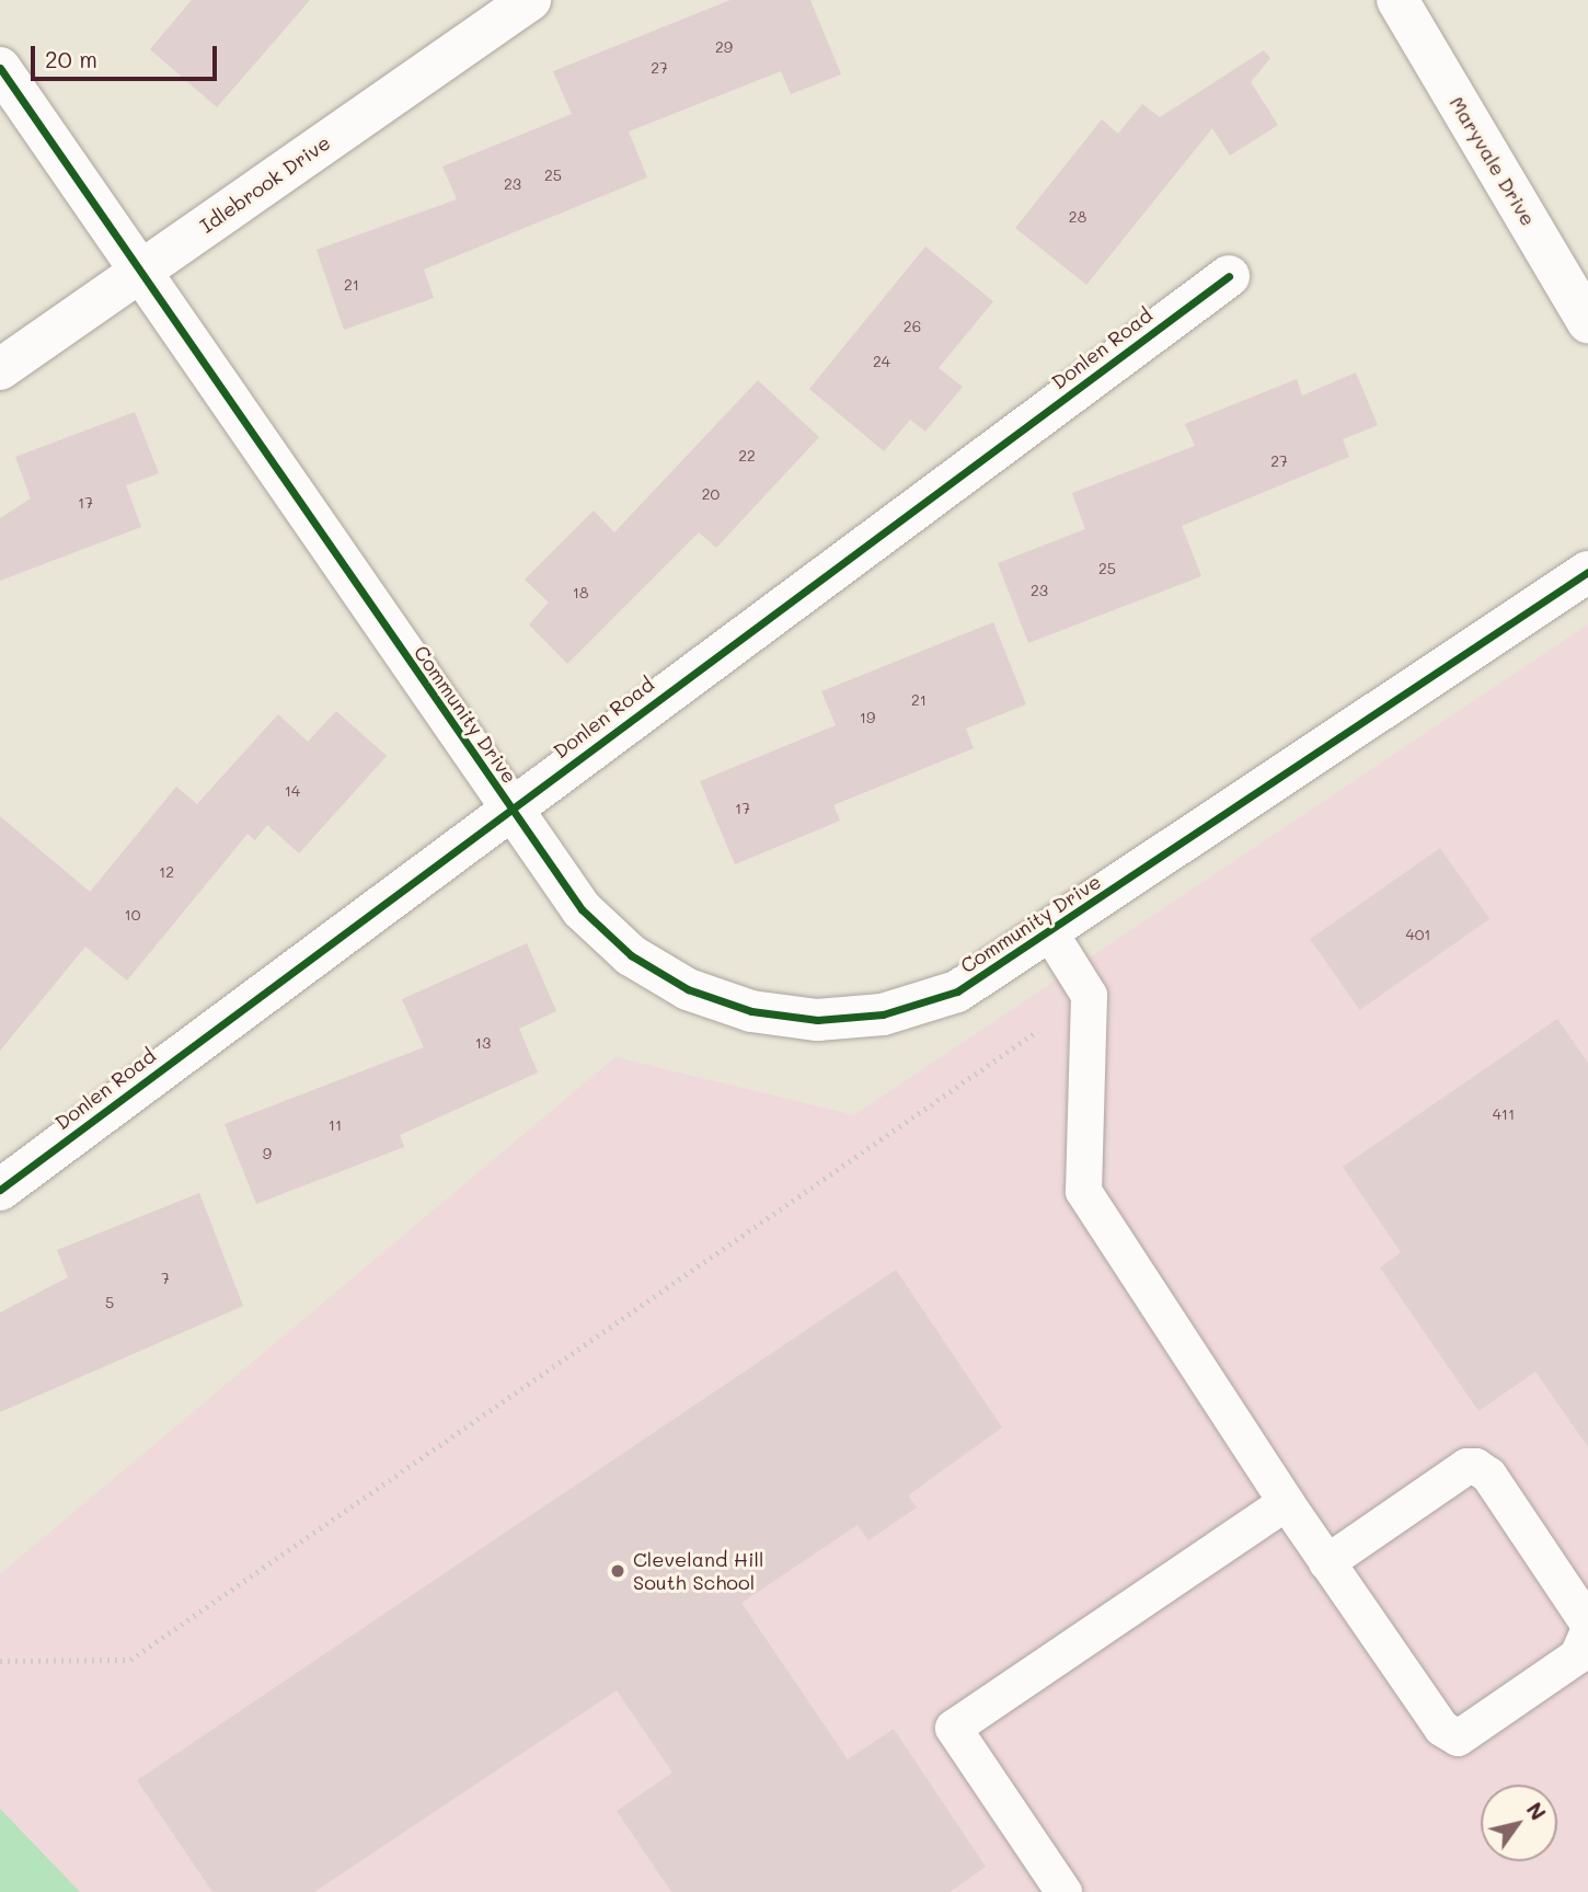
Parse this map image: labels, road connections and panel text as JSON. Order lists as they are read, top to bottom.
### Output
{
  "streets": {
    "street": [
      "Maryvale Drive",
      "Idlebrook Drive",
      "Donlen Road",
      "Community Drive"
    ]
  },
  "crossings": [
    ["Idlebrook Drive", "Community Drive"],
    ["Donlen Road", "Community Drive"]
  ],
  "places": ["Cleveland Hill South School"],
  "house_numbers": [
    "29",
    "27",
    "25",
    "23",
    "28",
    "21",
    "26",
    "24",
    "22",
    "27",
    "20",
    "17",
    "25",
    "23",
    "18",
    "21",
    "19",
    "14",
    "17",
    "12",
    "10",
    "401",
    "13",
    "411",
    "11",
    "9",
    "7",
    "5"
  ],
  "scale_bar": "20 m",
  "north": "top right"
}
